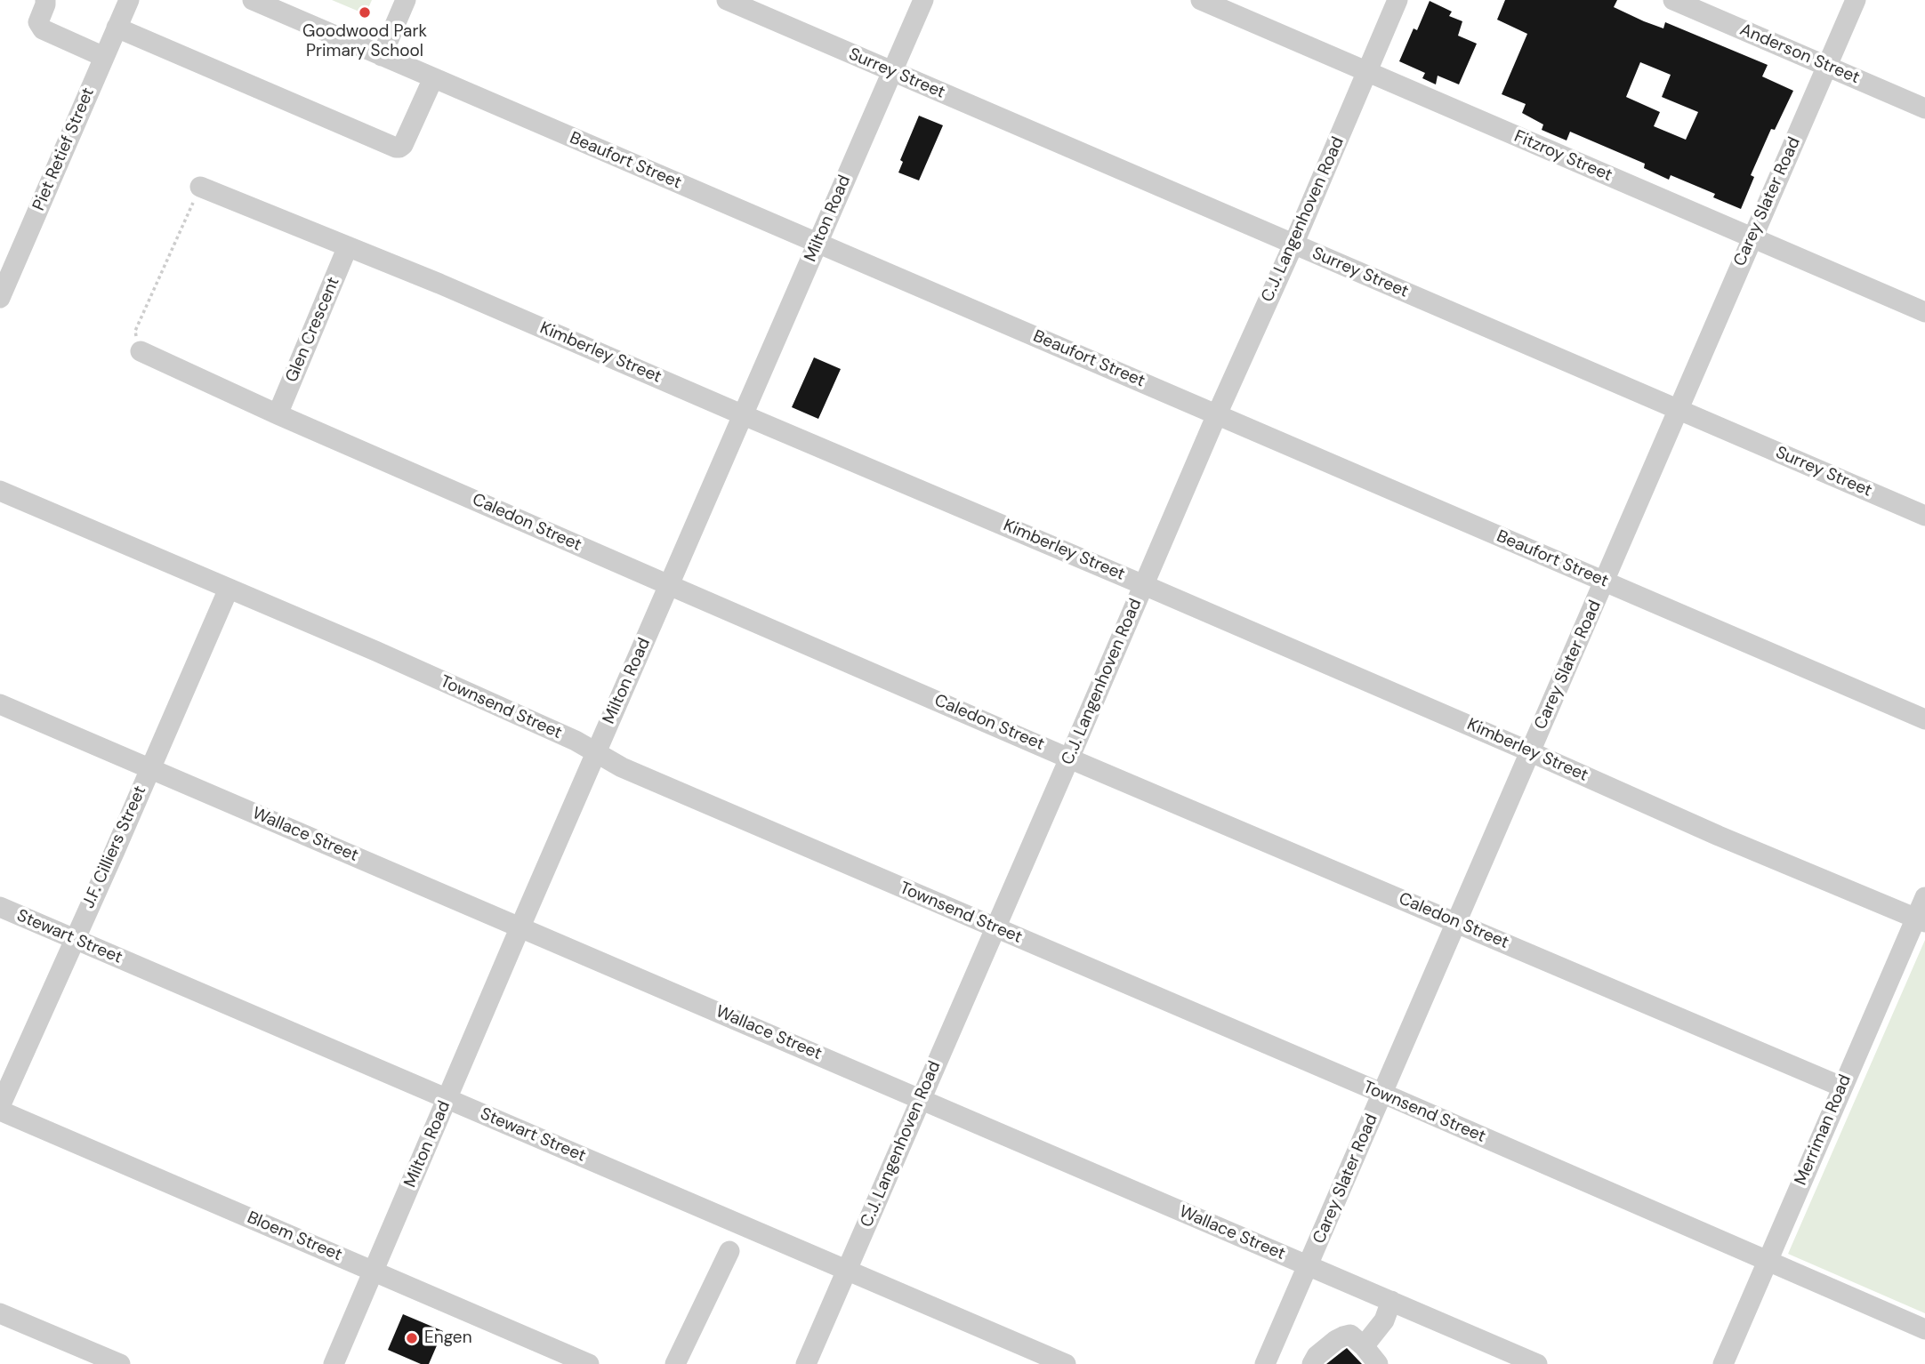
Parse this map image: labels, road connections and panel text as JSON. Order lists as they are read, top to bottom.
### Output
{
  "streets": {
    "street": [
      "Anderson Street",
      "Surrey Street",
      "Piet Retief Street",
      "Fitzroy Street",
      "Beaufort Street",
      "Carey Slater Road",
      "Milton Road",
      "C.J. Langenhoven Road",
      "Glen Crescent",
      "Kimberley Street",
      "Caledon Street",
      "Townsend Street",
      "Wallace Street",
      "J.F. Cilliers Street",
      "Stewart Street",
      "Merriman Road",
      "Bloem Street"
    ]
  },
  "crossings": [
    ["Anderson Street", "Carey Slater Road"],
    ["Surrey Street", "Carey Slater Road"],
    ["Surrey Street", "Milton Road"],
    ["Surrey Street", "C.J. Langenhoven Road"],
    ["Fitzroy Street", "Carey Slater Road"],
    ["Fitzroy Street", "C.J. Langenhoven Road"],
    ["Beaufort Street", "Carey Slater Road"],
    ["Beaufort Street", "Milton Road"],
    ["Beaufort Street", "C.J. Langenhoven Road"],
    ["Carey Slater Road", "Kimberley Street"],
    ["Carey Slater Road", "Caledon Street"],
    ["Carey Slater Road", "Townsend Street"],
    ["Carey Slater Road", "Wallace Street"],
    ["Milton Road", "Kimberley Street"],
    ["Milton Road", "Caledon Street"],
    ["Milton Road", "Townsend Street"],
    ["Milton Road", "Wallace Street"],
    ["Milton Road", "Stewart Street"],
    ["Milton Road", "Bloem Street"],
    ["C.J. Langenhoven Road", "Kimberley Street"],
    ["C.J. Langenhoven Road", "Caledon Street"],
    ["C.J. Langenhoven Road", "Townsend Street"],
    ["C.J. Langenhoven Road", "Wallace Street"],
    ["C.J. Langenhoven Road", "Stewart Street"],
    ["Glen Crescent", "Kimberley Street"],
    ["Glen Crescent", "Caledon Street"],
    ["Kimberley Street", "Merriman Road"],
    ["Caledon Street", "Merriman Road"],
    ["Townsend Street", "J.F. Cilliers Street"],
    ["Townsend Street", "Merriman Road"],
    ["Wallace Street", "J.F. Cilliers Street"],
    ["J.F. Cilliers Street", "Stewart Street"],
    ["J.F. Cilliers Street", "Bloem Street"]
  ],
  "places": ["Goodwood Park Primary School", "Engen"]
}
